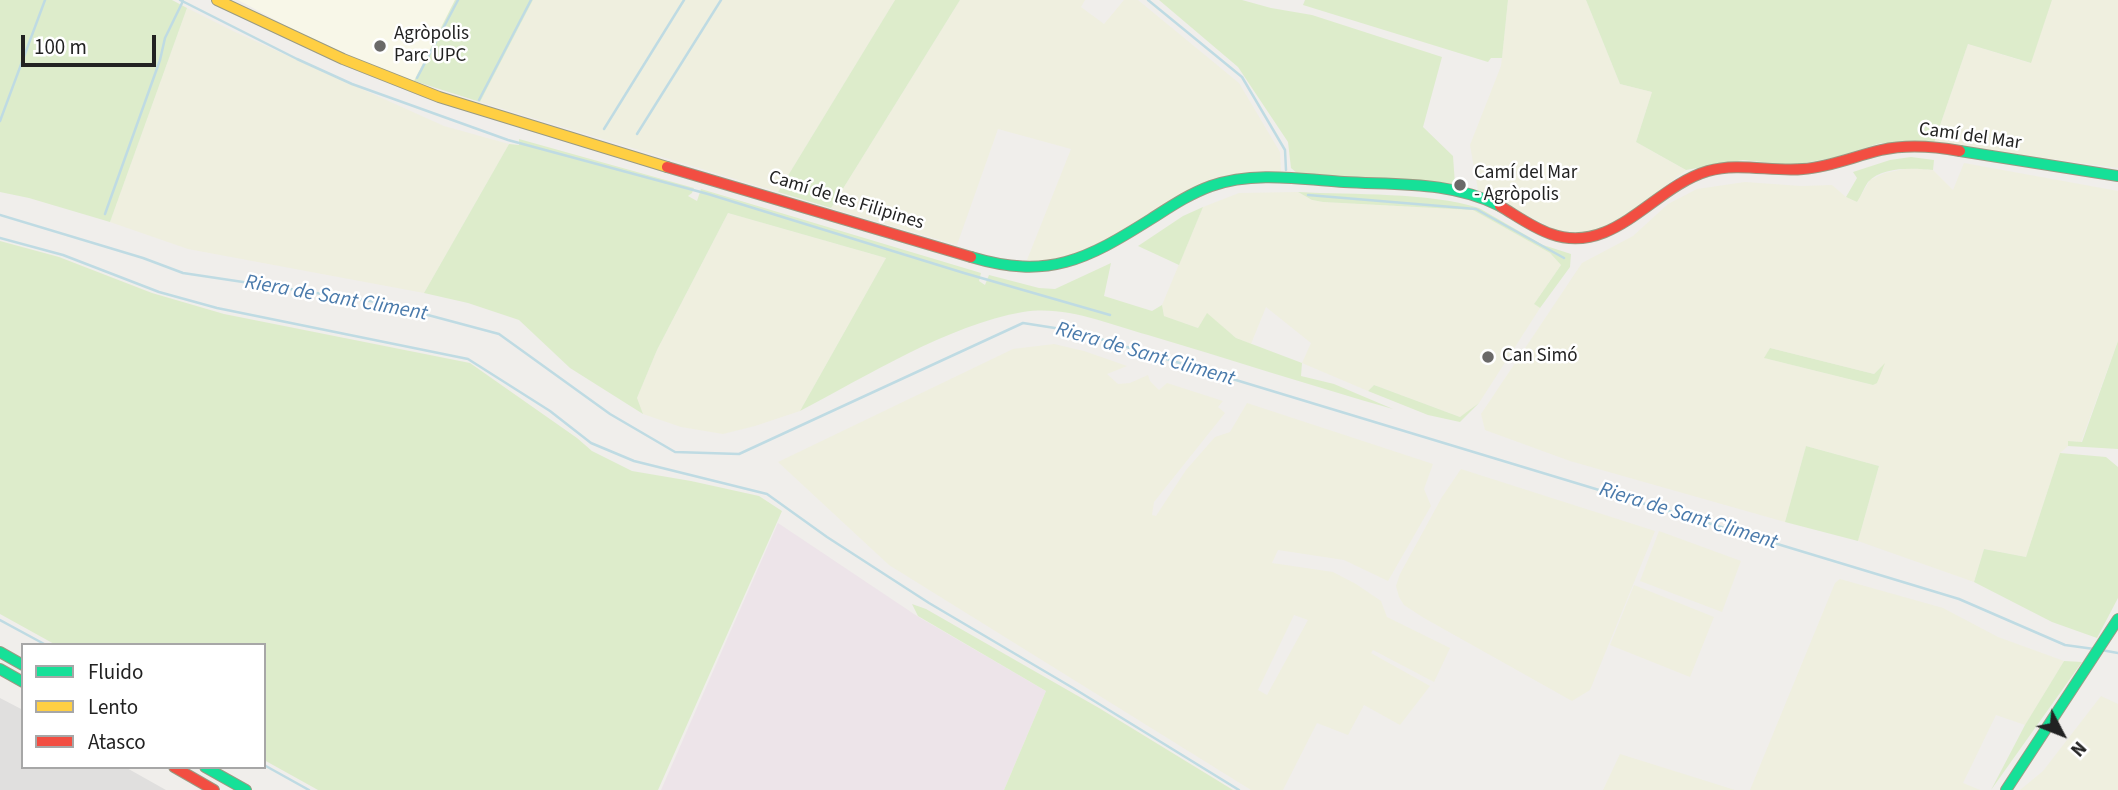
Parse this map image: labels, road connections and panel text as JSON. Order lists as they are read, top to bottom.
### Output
{
  "streets": {
    "main road": ["Camí del Mar", "Camí de les Filipines"]
  },
  "crossings": [
    ["Camí del Mar", "Camí de les Filipines"]
  ],
  "water": ["Riera de Sant Climent"],
  "places": ["Agròpolis Parc UPC", "Camí del Mar - Agròpolis", "Can Simó"],
  "legend": ["Fluido", "Lento", "Atasco"],
  "scale_bar": "100 m",
  "north": "bottom right"
}
